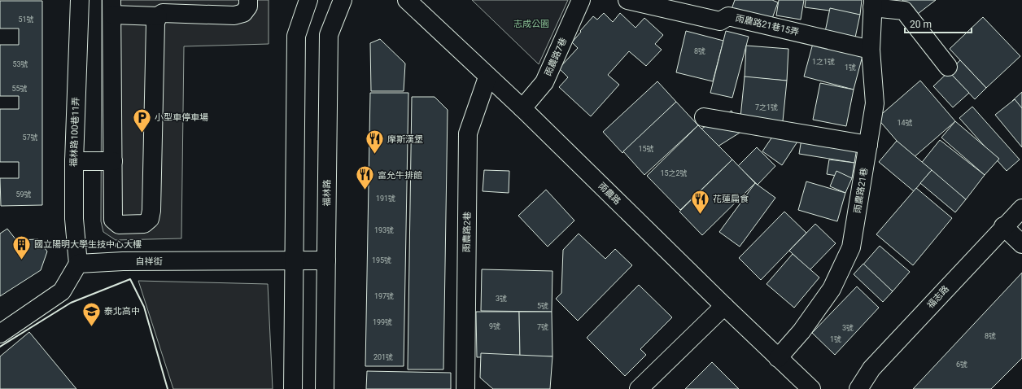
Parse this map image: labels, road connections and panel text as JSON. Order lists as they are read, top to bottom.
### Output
{
  "streets": {
    "street": [
      "雨農路21巷15弄",
      "雨農路7巷",
      "福林路100巷11弄",
      "雨農路21巷",
      "福林路",
      "雨農路",
      "雨農路2巷",
      "自祥街",
      "福志路"
    ]
  },
  "crossings": [
    ["雨農路21巷15弄", "雨農路21巷"],
    ["雨農路7巷", "雨農路"],
    ["福林路100巷11弄", "自祥街"],
    ["雨農路21巷", "雨農路"],
    ["福林路", "自祥街"],
    ["雨農路", "雨農路2巷"]
  ],
  "parks": ["志成公園"],
  "places": {
    "parking": ["小型車停車場"],
    "restaurant": ["摩斯漢堡", "富允牛排館", "花蓮扁食"],
    "building": ["國立陽明大學生技中心大樓"],
    "school or university": ["泰北高中"]
  },
  "house_numbers": [
    "51號",
    "8號",
    "1之1號",
    "53號",
    "1號",
    "55號",
    "7之1號",
    "14號",
    "57號",
    "15號",
    "15之2號",
    "59號",
    "191號",
    "193號",
    "195號",
    "197號",
    "3號",
    "5號",
    "199號",
    "9號",
    "7號",
    "3號",
    "8號",
    "1號",
    "201號",
    "6號"
  ],
  "scale_bar": "20 m"
}
